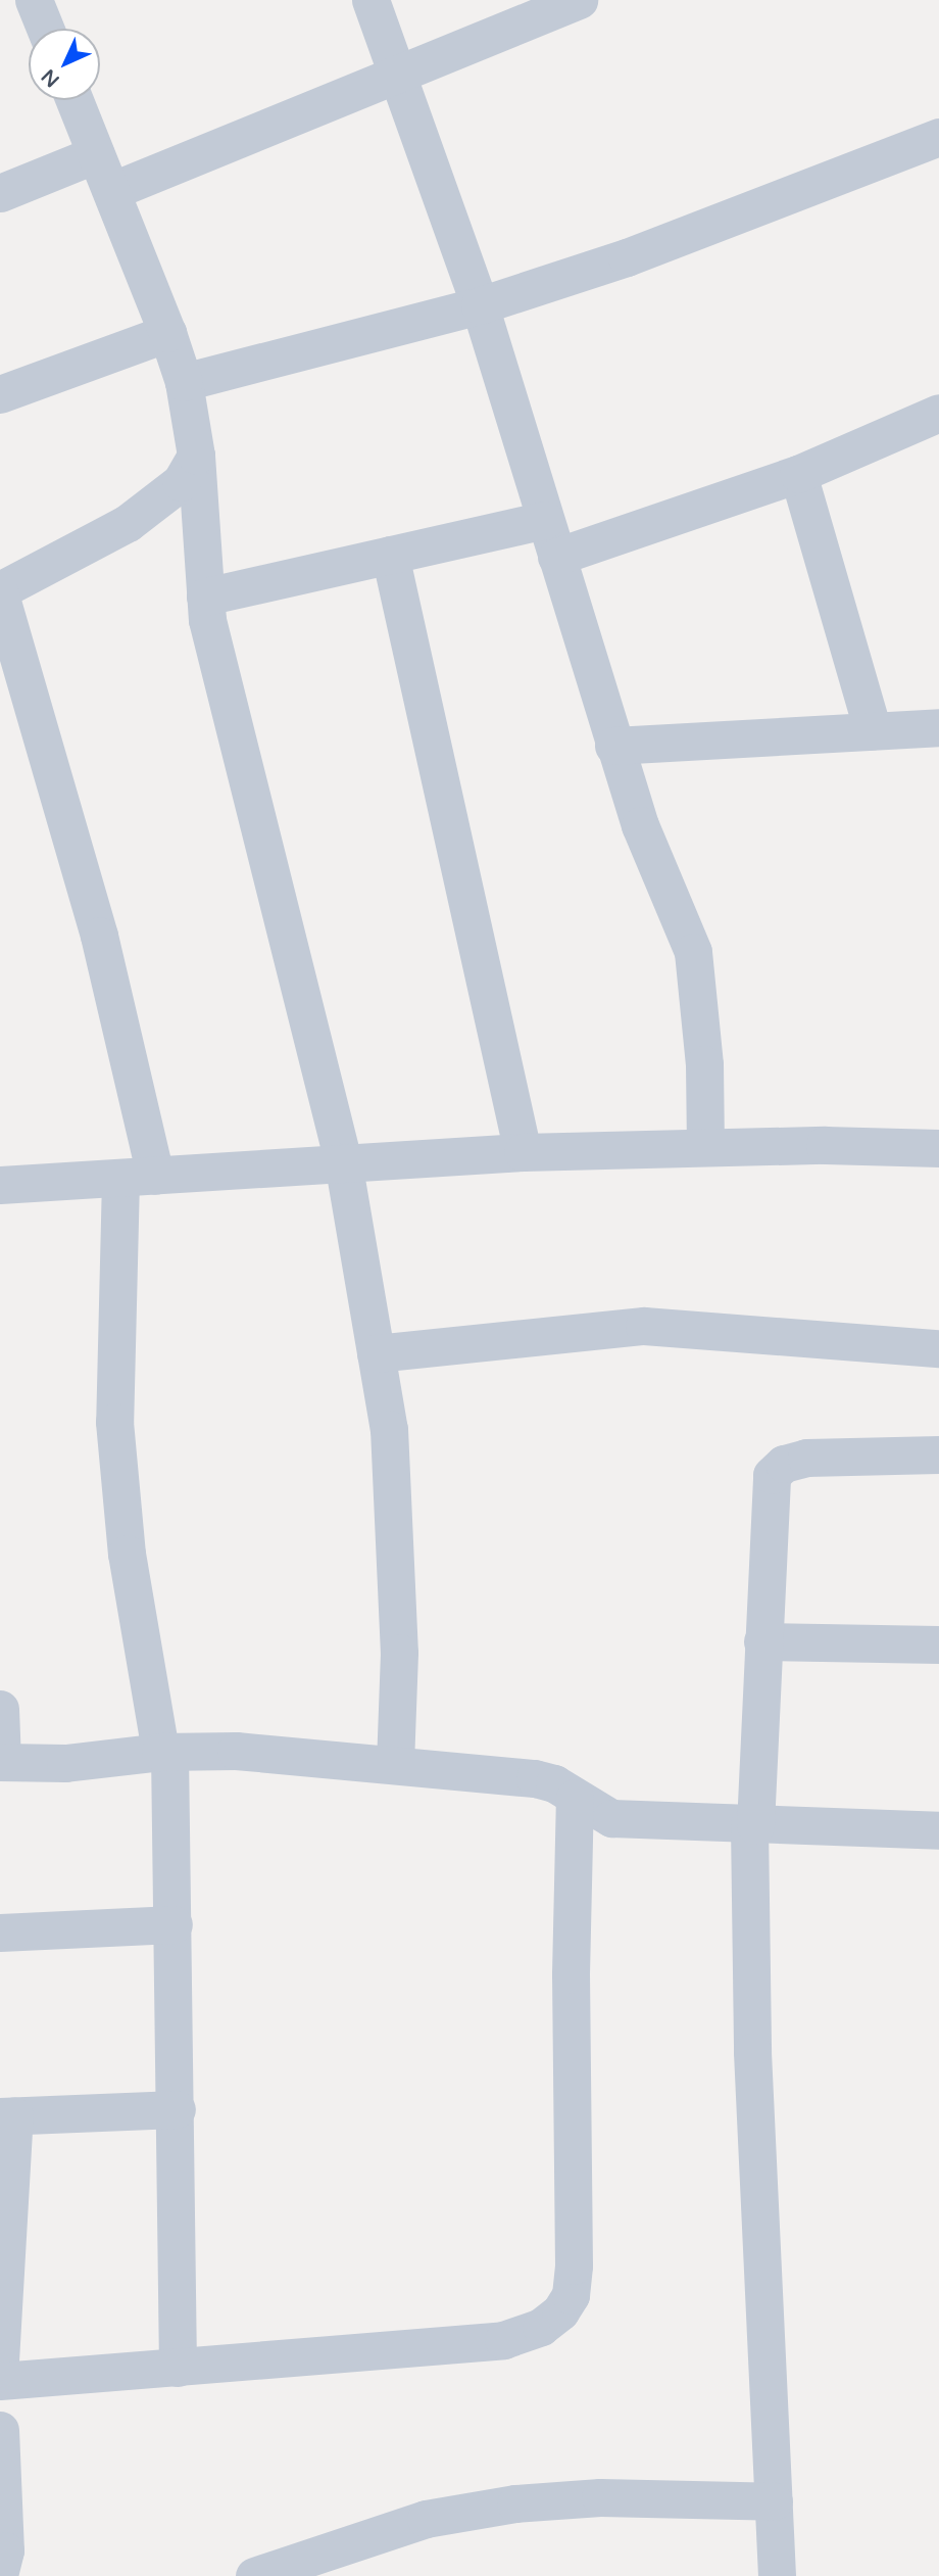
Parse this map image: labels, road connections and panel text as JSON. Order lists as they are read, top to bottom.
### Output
{
  "north": "bottom left"
}
